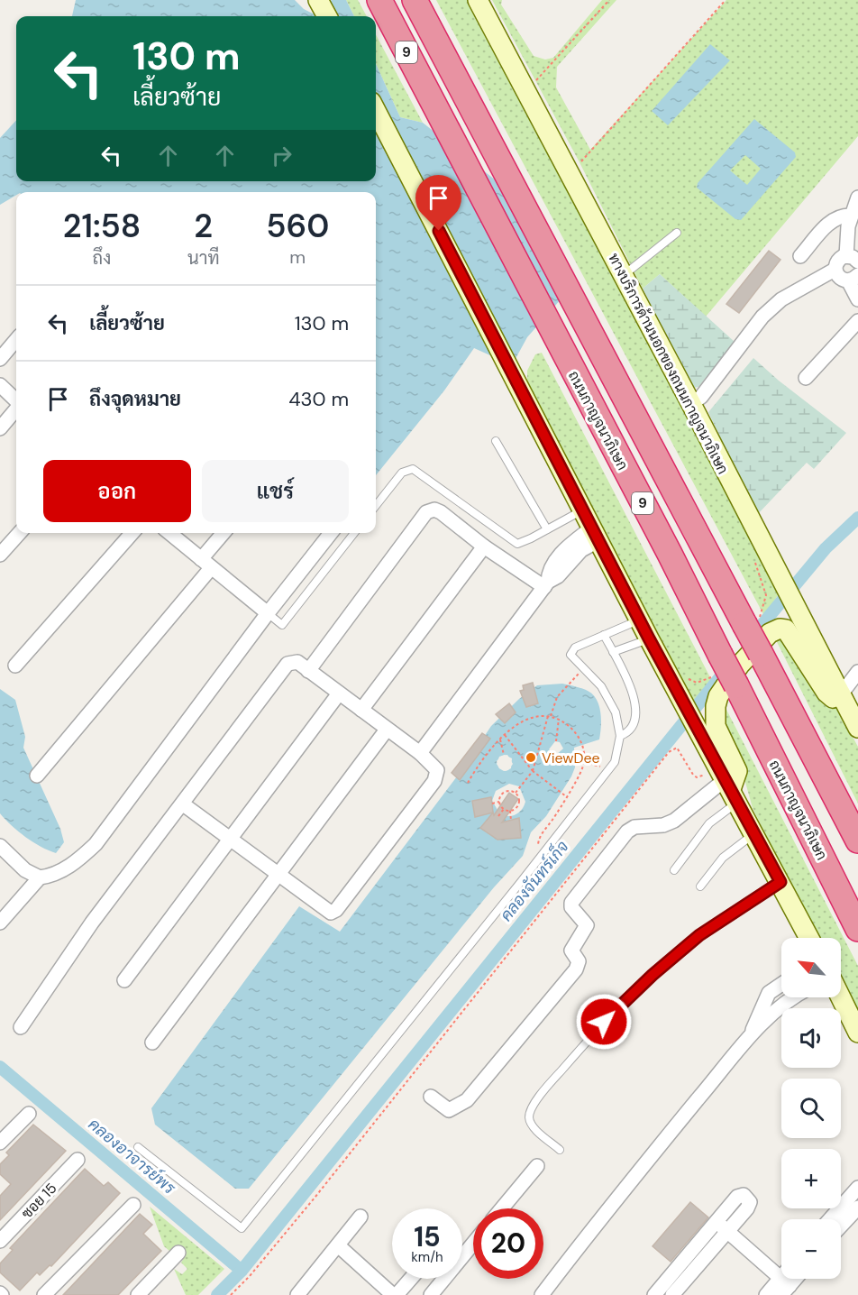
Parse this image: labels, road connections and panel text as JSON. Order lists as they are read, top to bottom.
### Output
{
  "streets": {
    "highway": ["9", "ถนนกาญจนาภิเษก"],
    "main road": ["ทางบริการด้านนอกของถนนกาญจนาภิเษก"],
    "street": ["ซอย 15"]
  },
  "water": ["คลองจันทร์เก็จ", "คลองอาจารย์พร"],
  "places": ["ViewDee"],
  "north": "top left",
  "page": {
    "turn": ["130 m", "เลี้ยวซ้าย"],
    "eta": [
      "21:58",
      "ถึง",
      "2",
      "นาที",
      "560",
      "m"
    ],
    "list": [
      {
        "name": "เลี้ยวซ้าย",
        "value": "130 m"
      },
      {
        "name": "ถึงจุดหมาย",
        "value": "430 m"
      }
    ],
    "buttons": ["ออก", "แชร์"],
    "map_buttons": ["+", "−"],
    "speed": "15 km/h",
    "limit": "20"
  }
}
